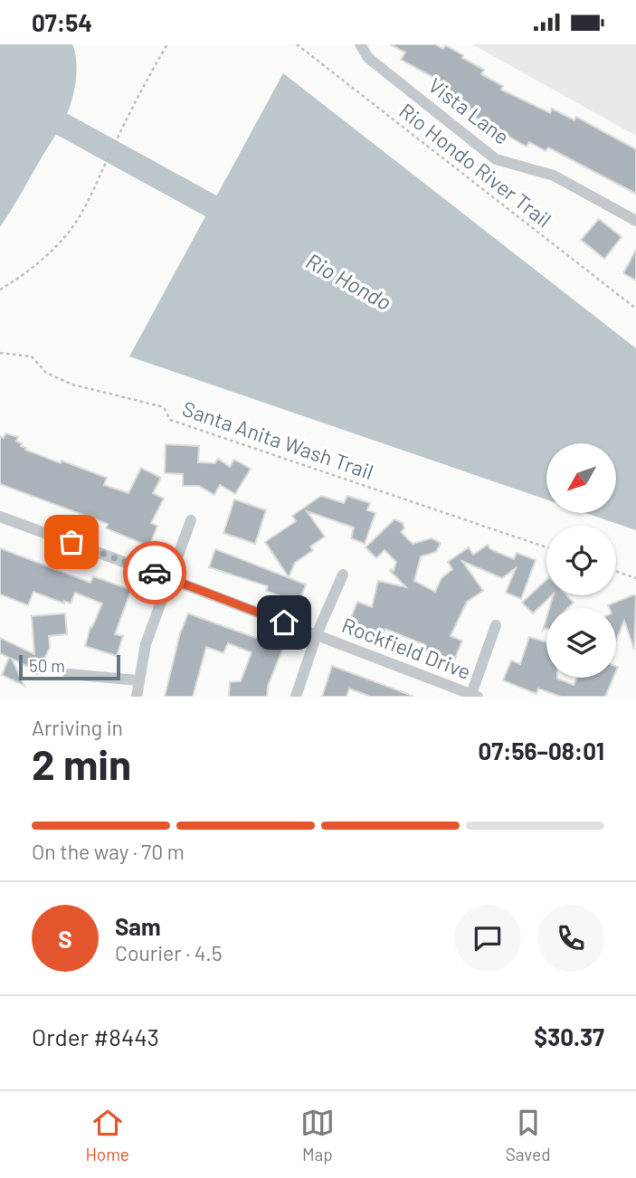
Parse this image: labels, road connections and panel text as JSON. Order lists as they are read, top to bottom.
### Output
{
  "streets": {
    "street": ["Vista Lane", "Rockfield Drive"],
    "path": ["Rio Hondo River Trail", "Santa Anita Wash Trail"]
  },
  "water": ["Rio Hondo"],
  "scale_bar": "50 m",
  "north": "bottom left",
  "page": {
    "status": "07:54",
    "scale": "50 m",
    "heading": ["2 min", "Arriving in", "07:56–08:01"],
    "panel": [
      "Sam",
      "Courier · 4.5",
      "Order #8443",
      "$30.37"
    ],
    "bar": "On the way · 70 m",
    "round": "S",
    "tabs": ["Home", "Map", "Saved"]
  }
}
